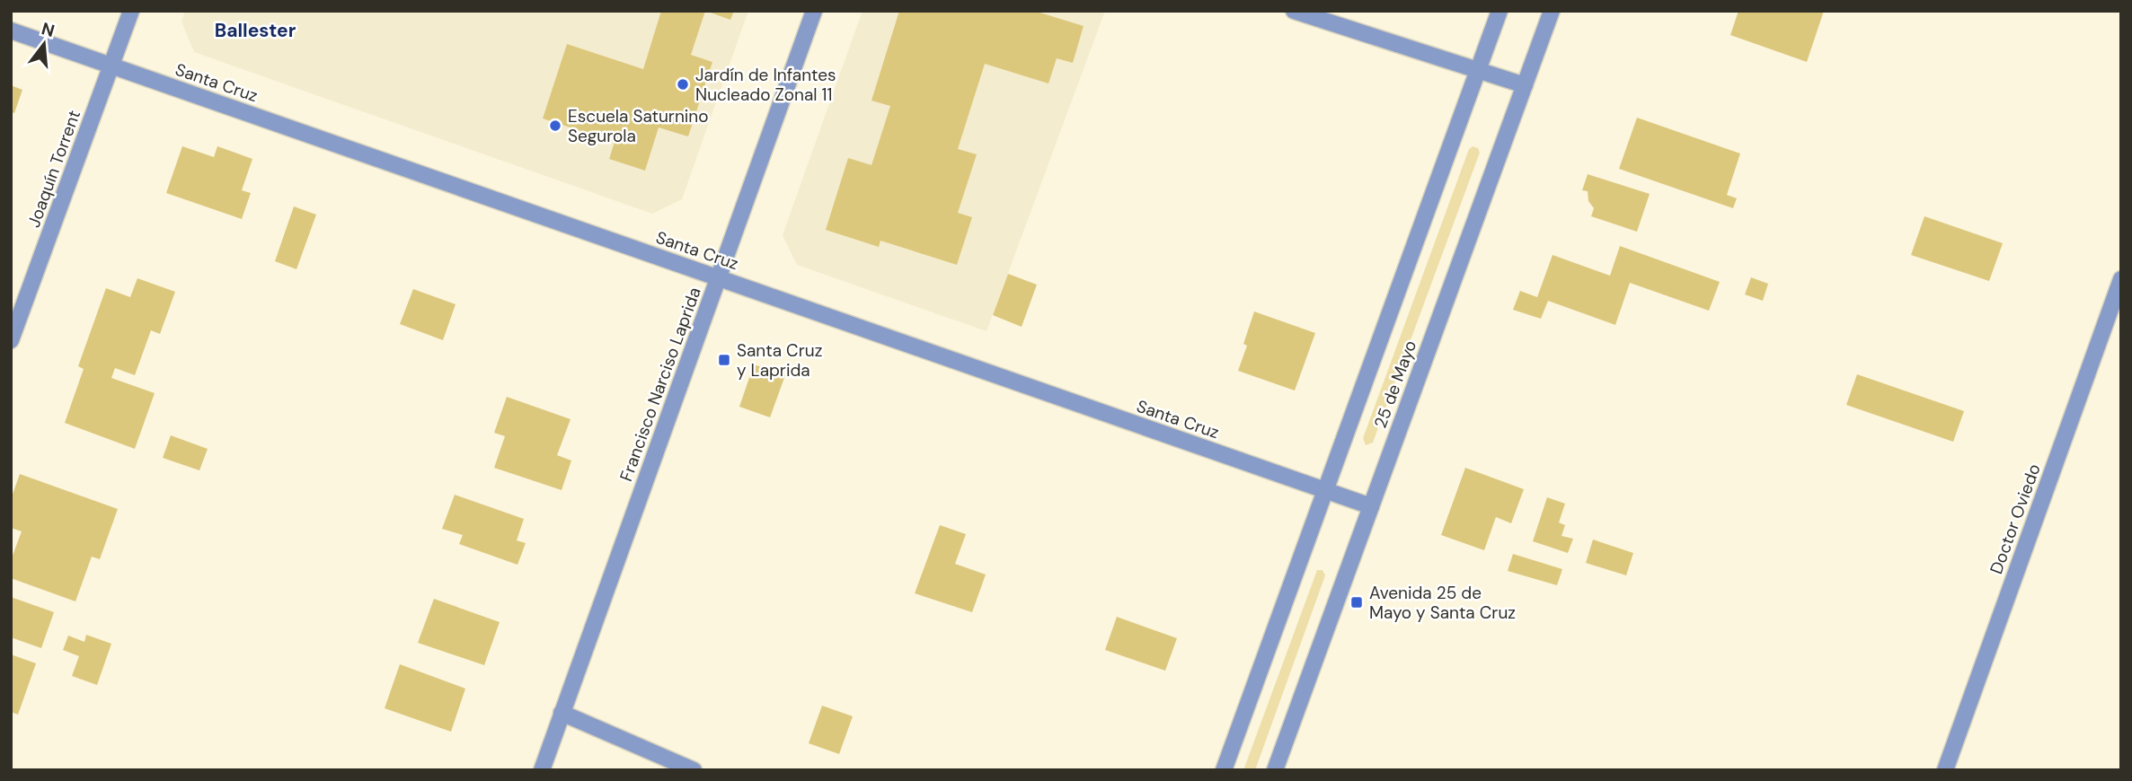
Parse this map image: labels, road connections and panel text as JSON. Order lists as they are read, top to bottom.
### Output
{
  "streets": {
    "street": [
      "Santa Cruz",
      "Joaquín Torrent",
      "Francisco Narciso Laprida",
      "25 de Mayo",
      "Doctor Oviedo"
    ]
  },
  "crossings": [
    ["Santa Cruz", "Joaquín Torrent"],
    ["Santa Cruz", "Francisco Narciso Laprida"],
    ["Santa Cruz", "25 de Mayo"]
  ],
  "districts": ["Ballester"],
  "places": {
    "other": ["Jardín de Infantes Nucleado Zonal 11", "Escuela Saturnino Segurola"],
    "transit": ["Santa Cruz y Laprida", "Avenida 25 de Mayo y Santa Cruz"]
  },
  "north": "top"
}
